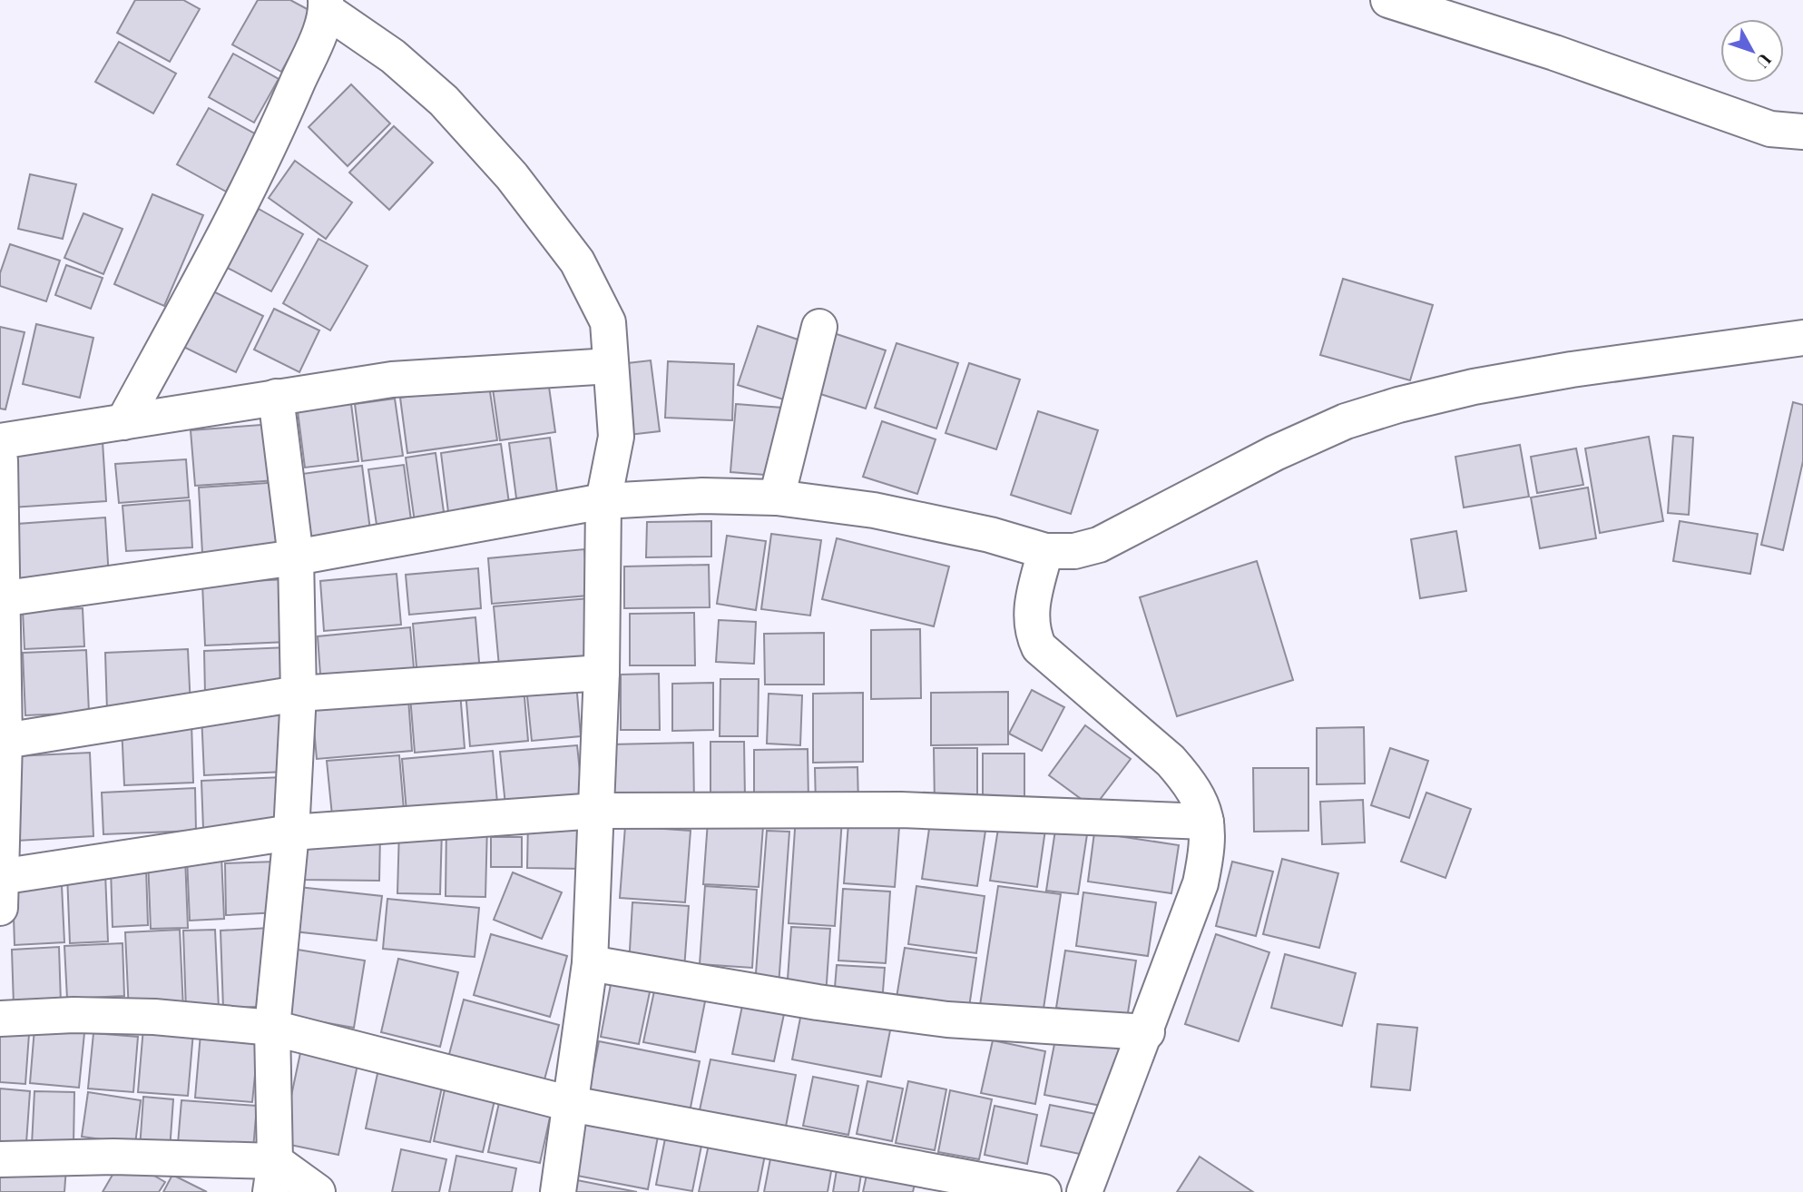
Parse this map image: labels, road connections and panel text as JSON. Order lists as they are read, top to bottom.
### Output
{
  "north": "bottom right"
}
